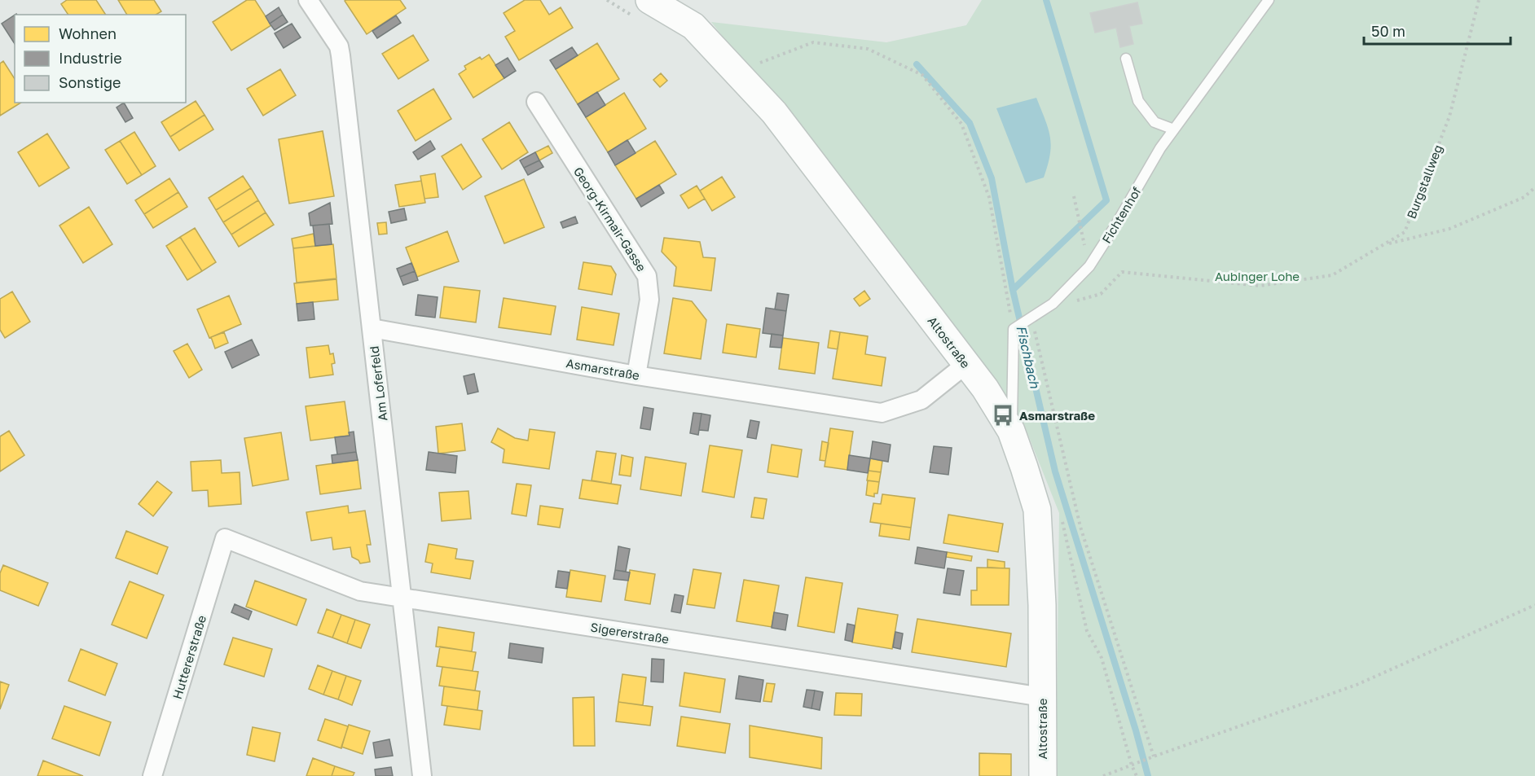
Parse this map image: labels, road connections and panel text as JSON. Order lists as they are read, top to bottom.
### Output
{
  "streets": {
    "main road": ["Altostraße"],
    "street": [
      "Georg-Kirmair-Gasse",
      "Asmarstraße",
      "Am Loferfeld",
      "Sigererstraße",
      "Huttererstraße"
    ],
    "lane": ["Fichtenhof"],
    "path": ["Burgstallweg"]
  },
  "crossings": [
    ["Georg-Kirmair-Gasse", "Asmarstraße"],
    ["Altostraße", "Asmarstraße"],
    ["Altostraße", "Sigererstraße"],
    ["Asmarstraße", "Am Loferfeld"],
    ["Am Loferfeld", "Sigererstraße"],
    ["Sigererstraße", "Huttererstraße"]
  ],
  "water": ["Fischbach"],
  "parks": ["Aubinger Lohe"],
  "places": {
    "bus stop": ["Asmarstraße"]
  },
  "legend": ["Wohnen", "Industrie", "Sonstige"],
  "scale_bar": "50 m"
}
